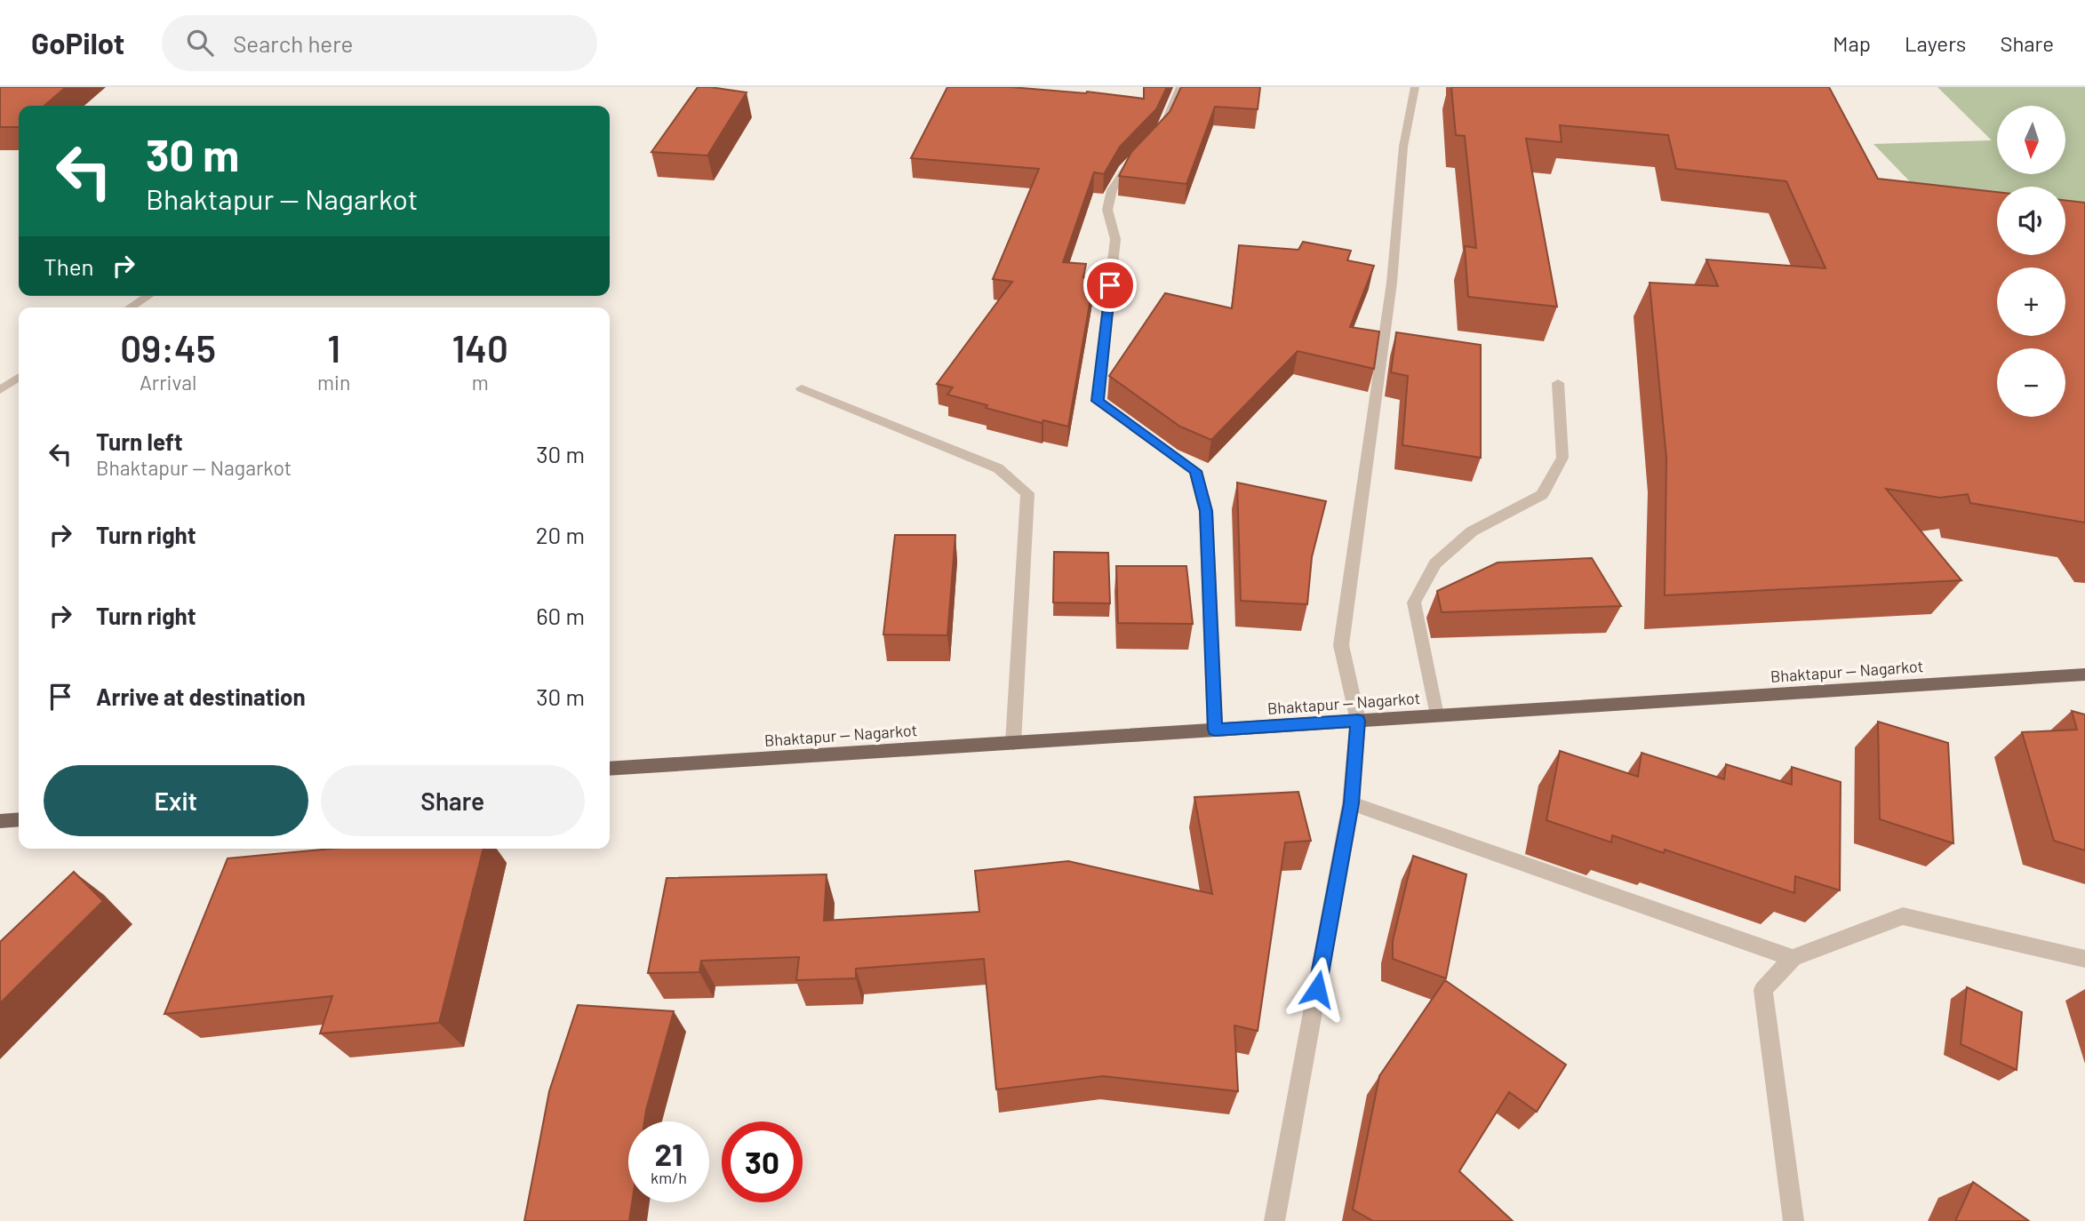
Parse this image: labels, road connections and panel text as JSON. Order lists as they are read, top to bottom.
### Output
{
  "streets": {
    "main road": ["Bhaktapur — Nagarkot"]
  },
  "north": "bottom",
  "page": {
    "header": "GoPilot",
    "search": "Search here",
    "nav": ["Map", "Layers", "Share"],
    "map_buttons": ["+", "−"],
    "turn": ["30 m", "Bhaktapur — Nagarkot"],
    "then": "Then",
    "eta": [
      "09:45",
      "Arrival",
      "1",
      "min",
      "140",
      "m"
    ],
    "list": [
      {
        "name": "Turn left",
        "note": "Bhaktapur — Nagarkot",
        "value": "30 m"
      },
      {
        "name": "Turn right",
        "value": "20 m"
      },
      {
        "name": "Turn right",
        "value": "60 m"
      },
      {
        "name": "Arrive at destination",
        "value": "30 m"
      }
    ],
    "buttons": ["Exit", "Share"],
    "speed": "21 km/h",
    "limit": "30"
  }
}
